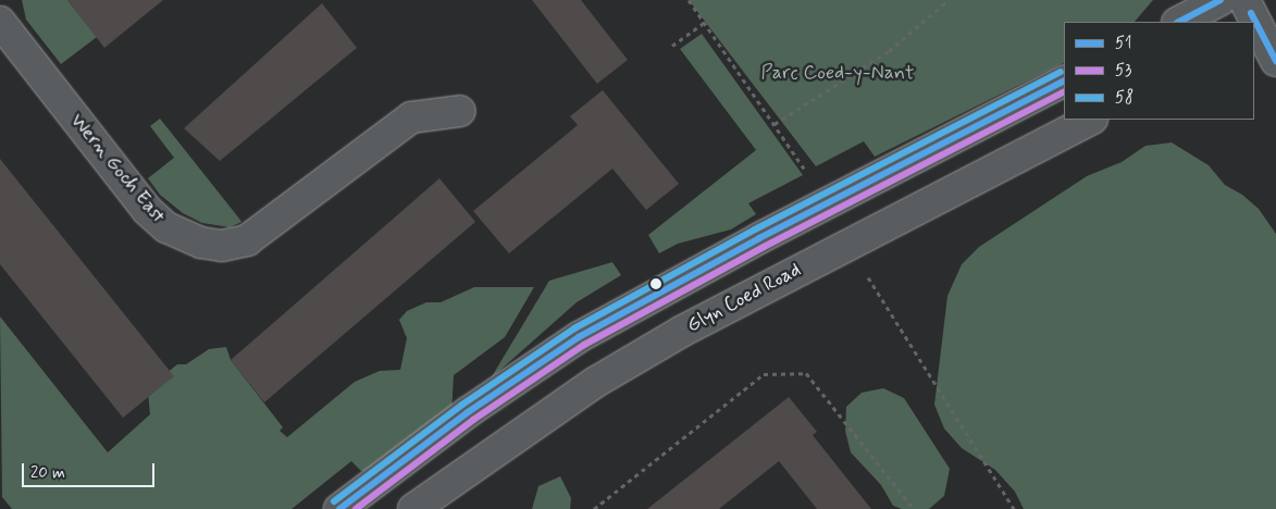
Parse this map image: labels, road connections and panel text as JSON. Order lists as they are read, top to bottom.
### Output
{
  "streets": {
    "street": ["Wern Goch East", "Glyn Coed Road"]
  },
  "parks": ["Parc Coed-y-Nant"],
  "lines": ["transit line 51", "transit line 58", "transit line 53"],
  "legend": ["51", "53", "58"],
  "scale_bar": "20 m"
}
